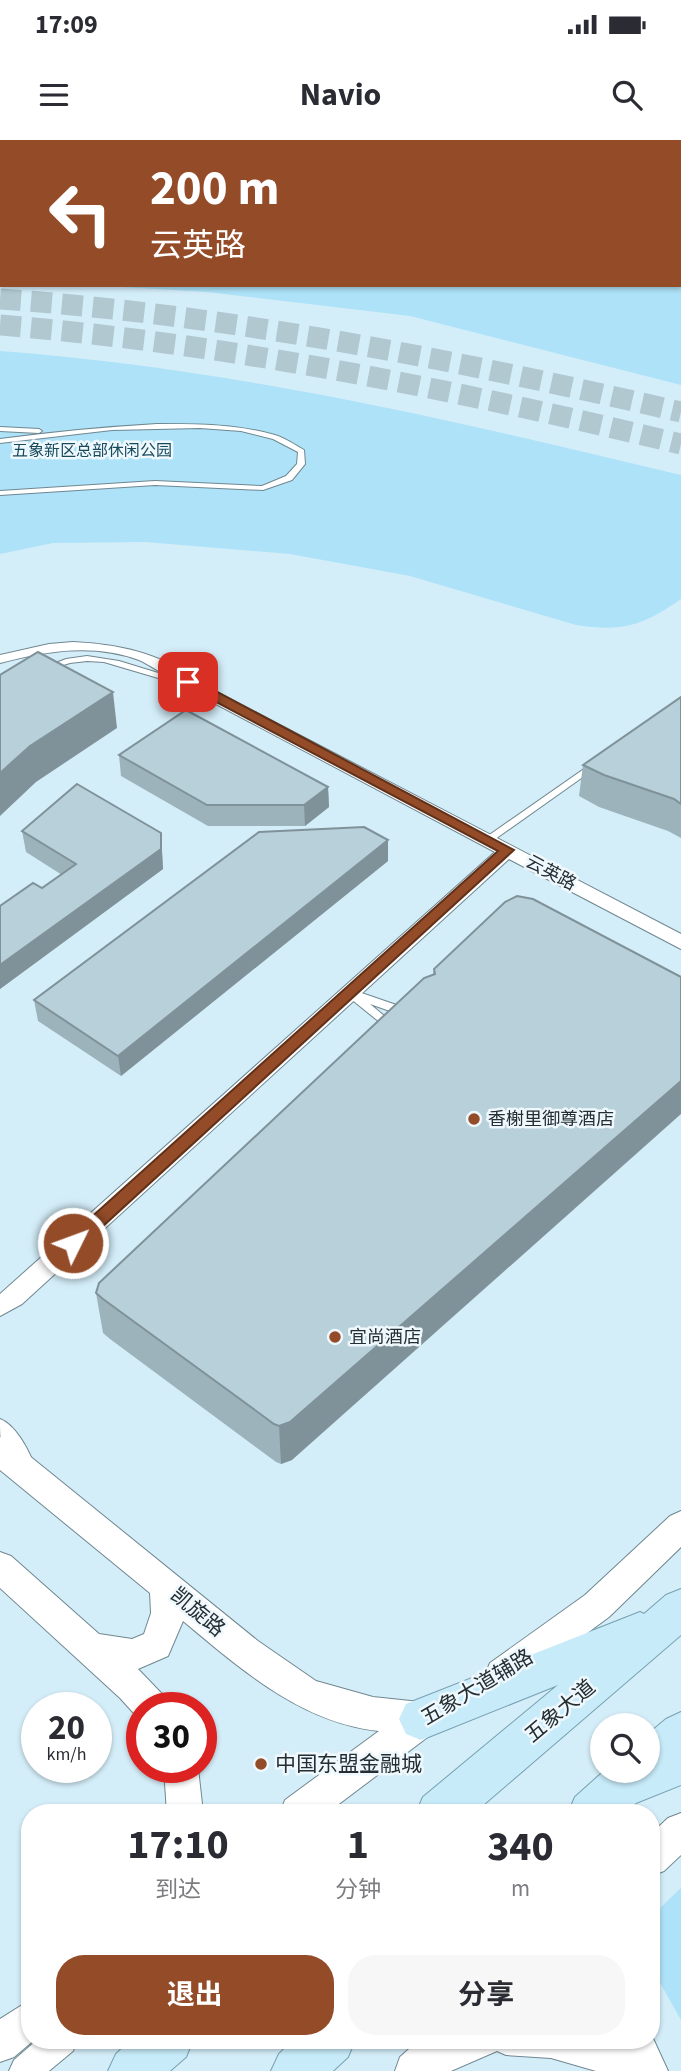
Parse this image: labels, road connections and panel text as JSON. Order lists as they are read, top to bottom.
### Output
{
  "streets": {
    "main road": ["五象大道"],
    "street": ["云英路", "凯旋路", "五象大道辅路"]
  },
  "crossings": [
    ["凯旋路", "五象大道辅路"]
  ],
  "parks": ["五象新区总部休闲公园"],
  "places": ["香榭里御尊酒店", "宜尚酒店", "中国东盟金融城"],
  "page": {
    "status": "17:09",
    "header": "Navio",
    "turn": ["200 m", "云英路"],
    "speed": "20 km/h",
    "limit": "30",
    "eta": [
      "17:10",
      "到达",
      "1",
      "分钟",
      "340",
      "m"
    ],
    "buttons": ["退出", "分享"]
  }
}
